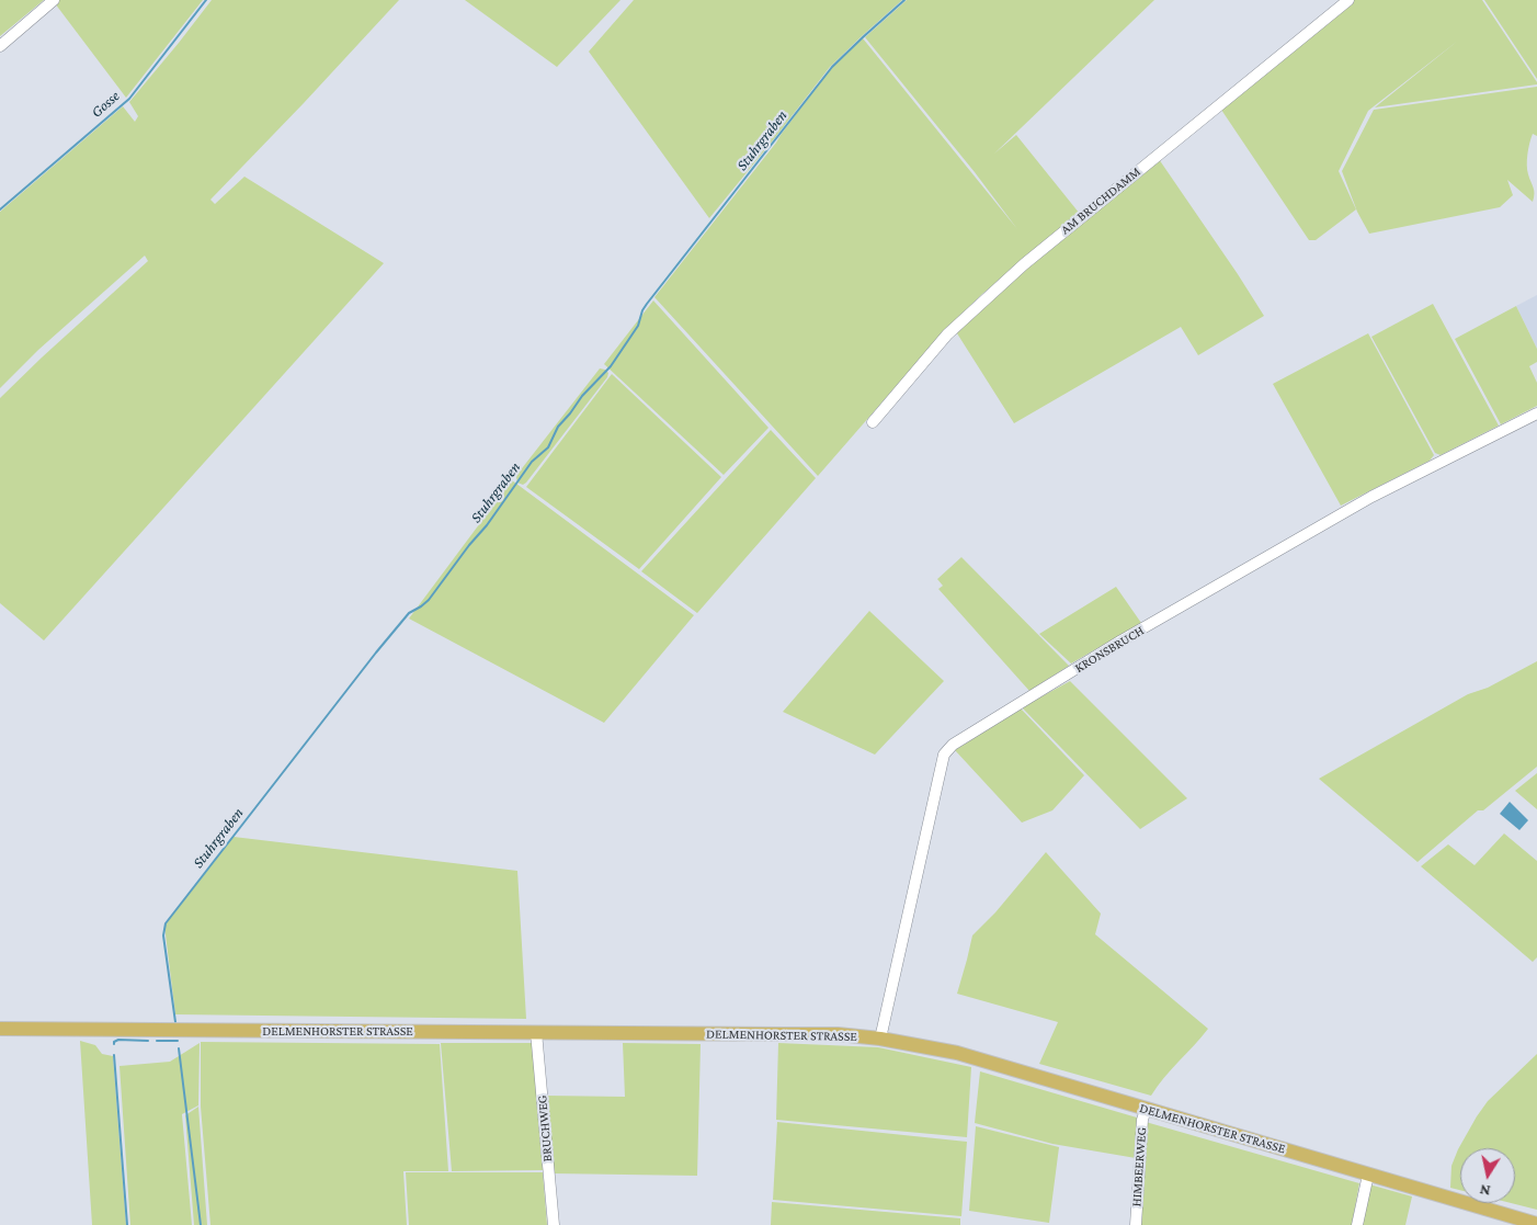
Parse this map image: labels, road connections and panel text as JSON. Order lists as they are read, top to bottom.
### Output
{
  "streets": {
    "main road": ["DELMENHORSTER STRASSE"],
    "street": [
      "AM BRUCHDAMM",
      "KRONSBRUCH",
      "BRUCHWEG",
      "HIMBEERWEG"
    ]
  },
  "crossings": [
    ["KRONSBRUCH", "DELMENHORSTER STRASSE"],
    ["DELMENHORSTER STRASSE", "BRUCHWEG"],
    ["DELMENHORSTER STRASSE", "HIMBEERWEG"]
  ],
  "water": ["Gosse", "Stuhrgraben"],
  "north": "bottom"
}
